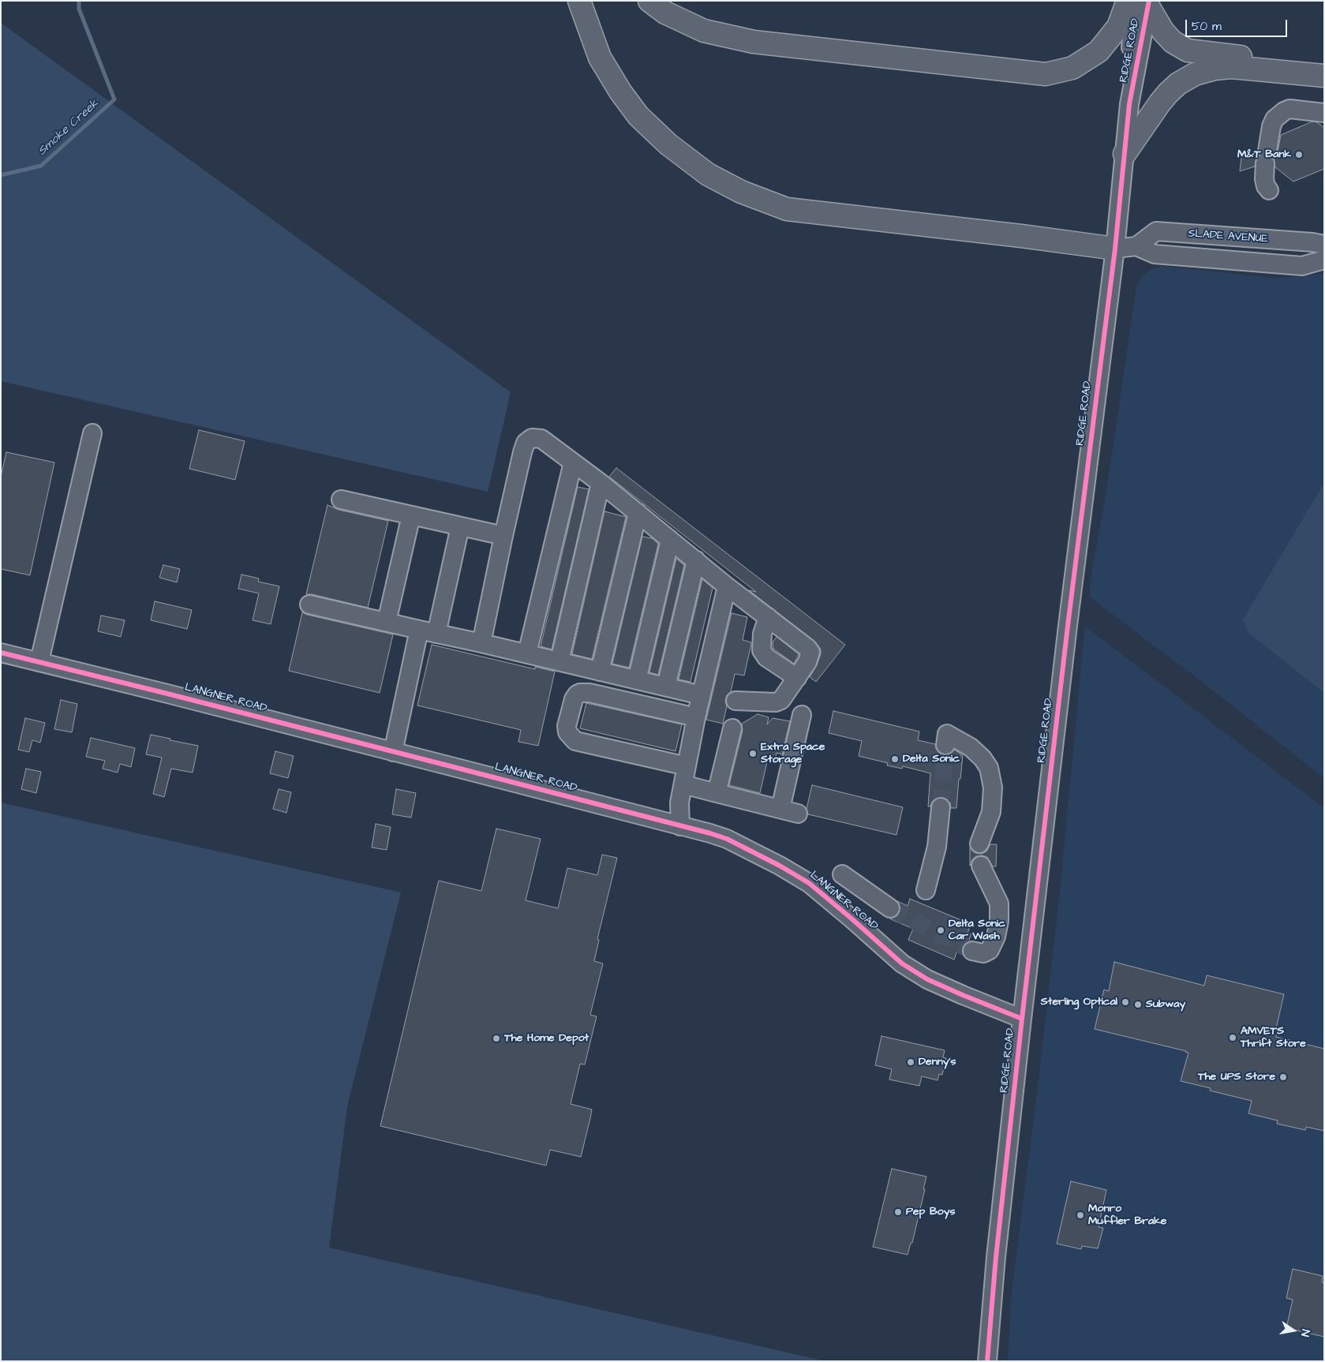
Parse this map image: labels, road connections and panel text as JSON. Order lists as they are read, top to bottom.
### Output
{
  "streets": {
    "street": ["RIDGE ROAD", "SLADE AVENUE", "LANGNER ROAD"]
  },
  "crossings": [
    ["RIDGE ROAD", "SLADE AVENUE"],
    ["RIDGE ROAD", "LANGNER ROAD"]
  ],
  "water": ["Smoke Creek"],
  "places": [
    "M&T Bank",
    "Extra Space Storage",
    "Delta Sonic",
    "Delta Sonic Car Wash",
    "Sterling Optical",
    "Subway",
    "AMVETS Thrift Store",
    "The Home Depot",
    "Denny's",
    "The UPS Store",
    "Pep Boys",
    "Monro Muffler Brake"
  ],
  "scale_bar": "50 m",
  "north": "right"
}
